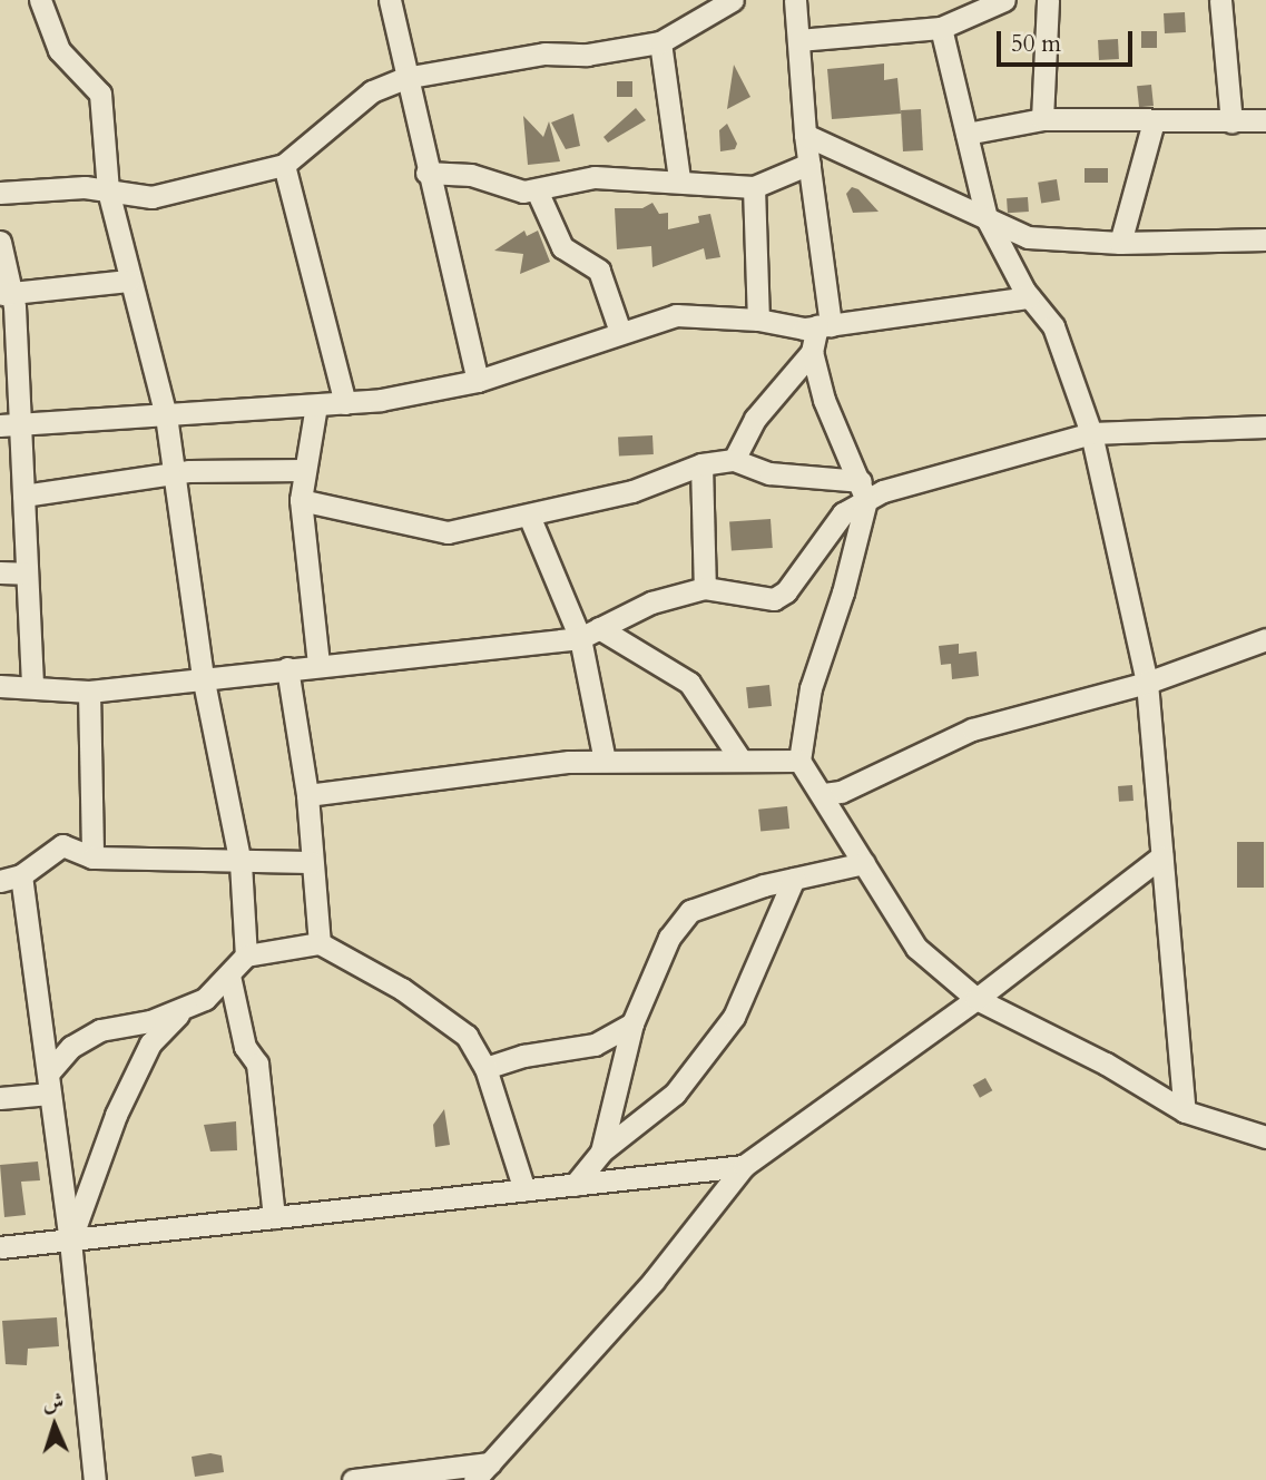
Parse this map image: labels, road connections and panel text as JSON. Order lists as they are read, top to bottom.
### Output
{
  "scale_bar": "50 m",
  "north": "top"
}
